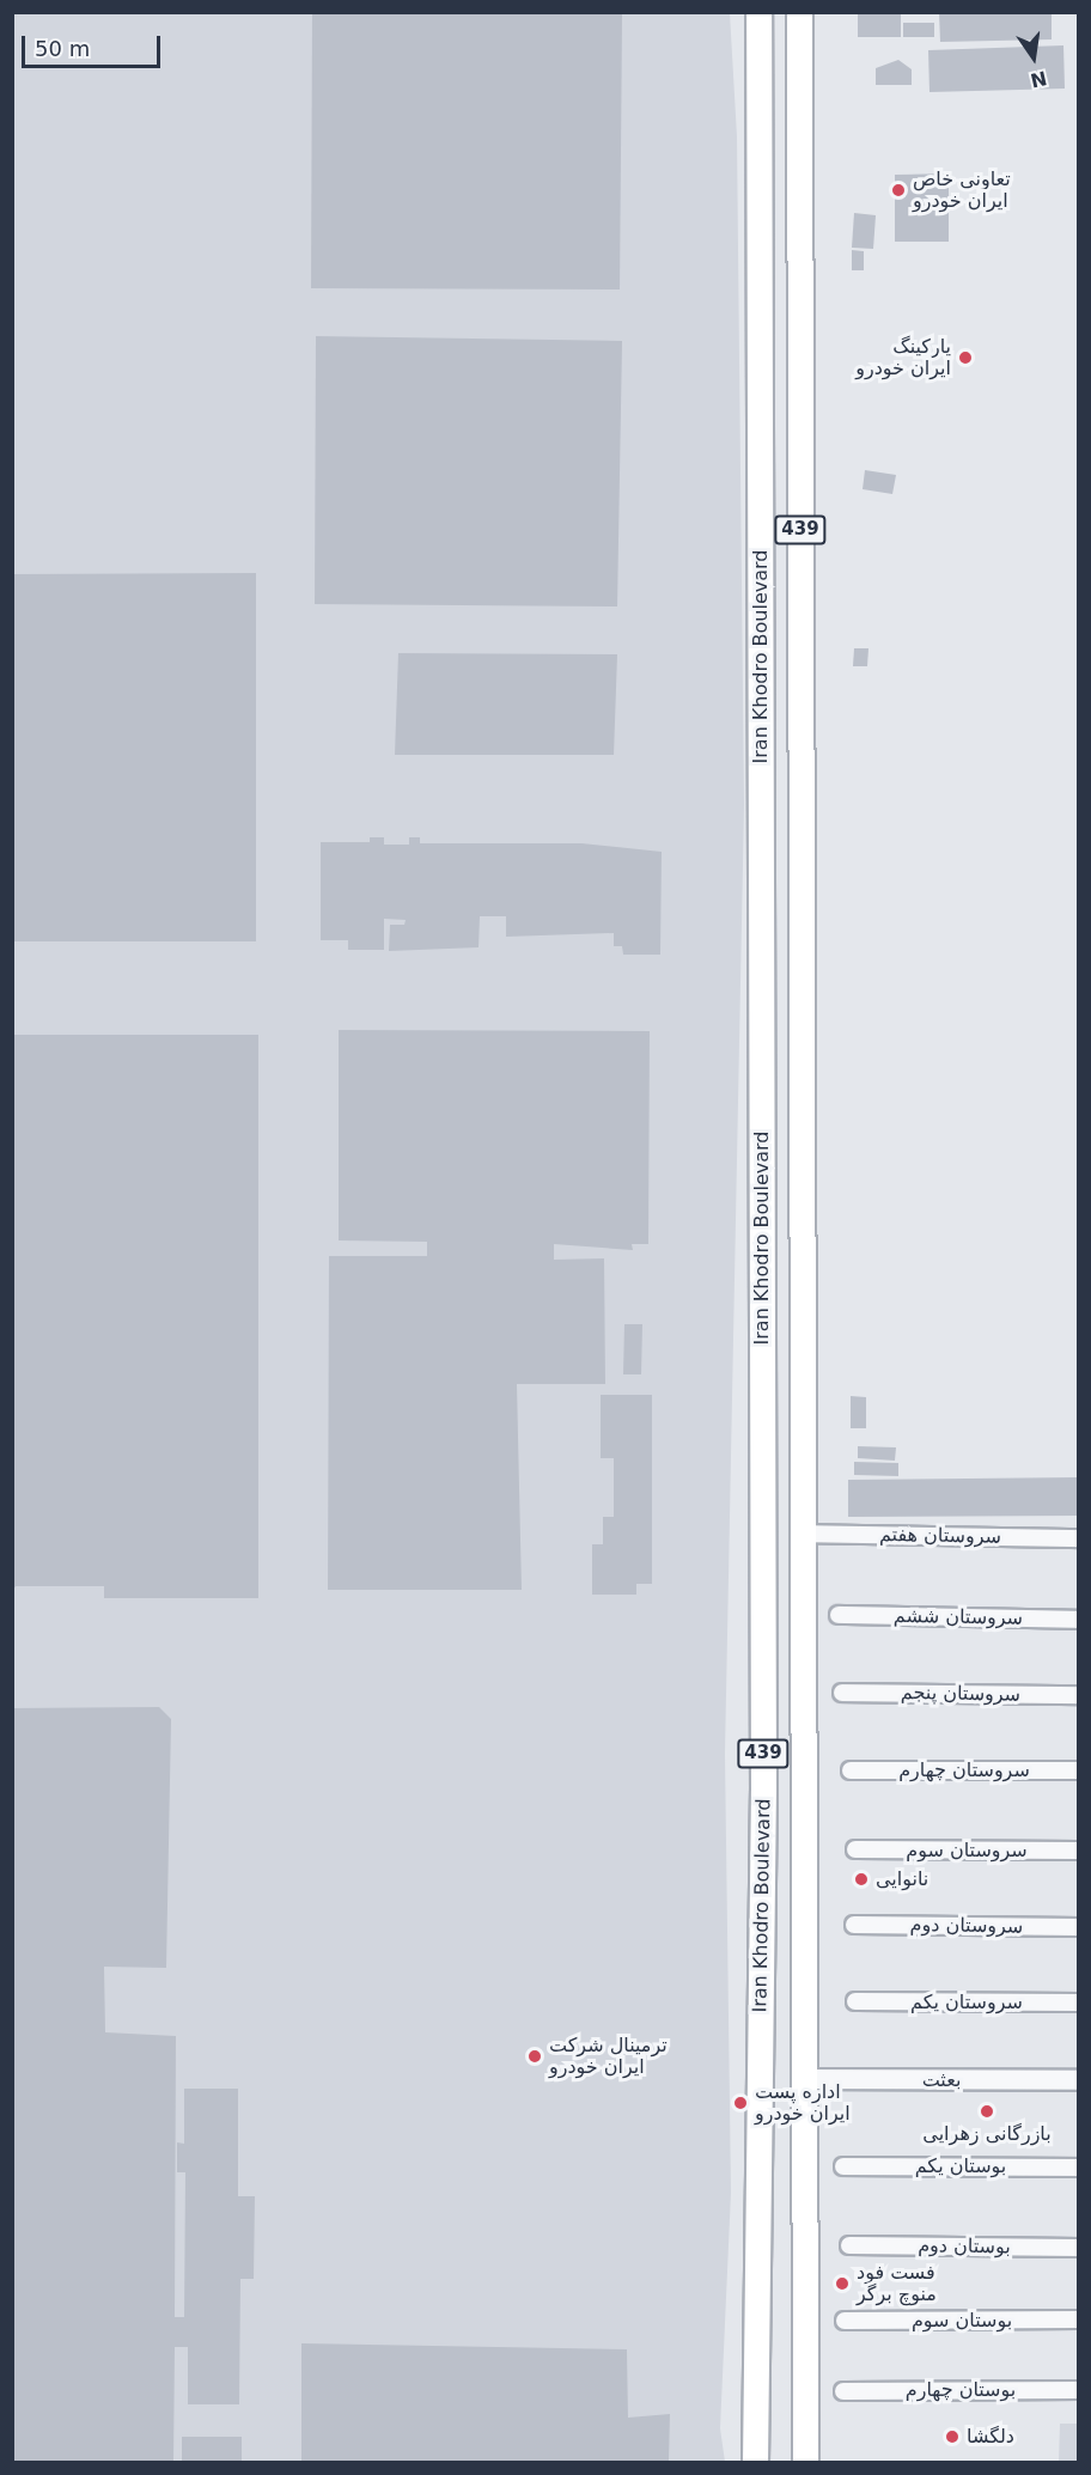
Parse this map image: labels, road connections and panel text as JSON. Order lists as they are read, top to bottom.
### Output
{
  "streets": {
    "main road": ["439", "Iran Khodro Boulevard"],
    "street": [
      "سروستان هفتم",
      "سروستان ششم",
      "سروستان پنجم",
      "سروستان چهارم",
      "سروستان سوم",
      "سروستان دوم",
      "سروستان یکم",
      "بعثت",
      "بوستان یکم",
      "بوستان دوم",
      "بوستان سوم",
      "بوستان چهارم"
    ]
  },
  "crossings": [
    ["Iran Khodro Boulevard", "سروستان هفتم"],
    ["Iran Khodro Boulevard", "بعثت"]
  ],
  "places": [
    "تعاونی خاص ایران خودرو",
    "پارکینگ ایران خودرو",
    "نانوایی",
    "ترمینال شرکت ایران خودرو",
    "اداره پست ایران خودرو",
    "بازرگانی زهرایی",
    "فست فود منوچ برگر",
    "دلگشا"
  ],
  "scale_bar": "50 m",
  "north": "bottom"
}
